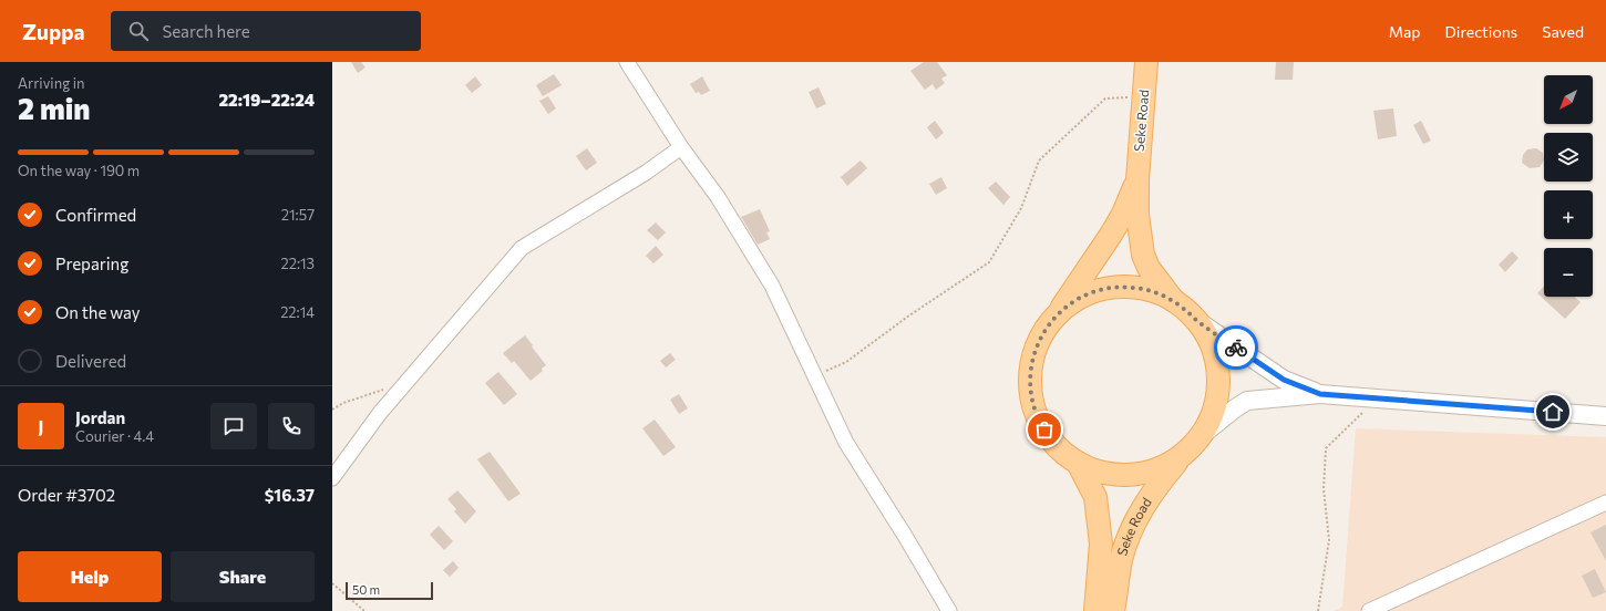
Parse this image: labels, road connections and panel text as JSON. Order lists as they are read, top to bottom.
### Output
{
  "streets": {
    "main road": ["Seke Road"]
  },
  "scale_bar": "50 m",
  "north": "bottom left",
  "page": {
    "header": "Zuppa",
    "search": "Search here",
    "nav": ["Map", "Directions", "Saved"],
    "heading": ["2 min", "Arriving in", "22:19–22:24"],
    "panel": [
      "Jordan",
      "Courier · 4.4",
      "Order #3702",
      "$16.37"
    ],
    "map_buttons": ["+", "−"],
    "bar": "On the way · 190 m",
    "list": [
      ["Confirmed", "21:57"],
      ["Preparing", "22:13"],
      ["On the way", "22:14"],
      "Delivered"
    ],
    "round": "J",
    "buttons": ["Help", "Share"],
    "scale": "50 m"
  }
}
